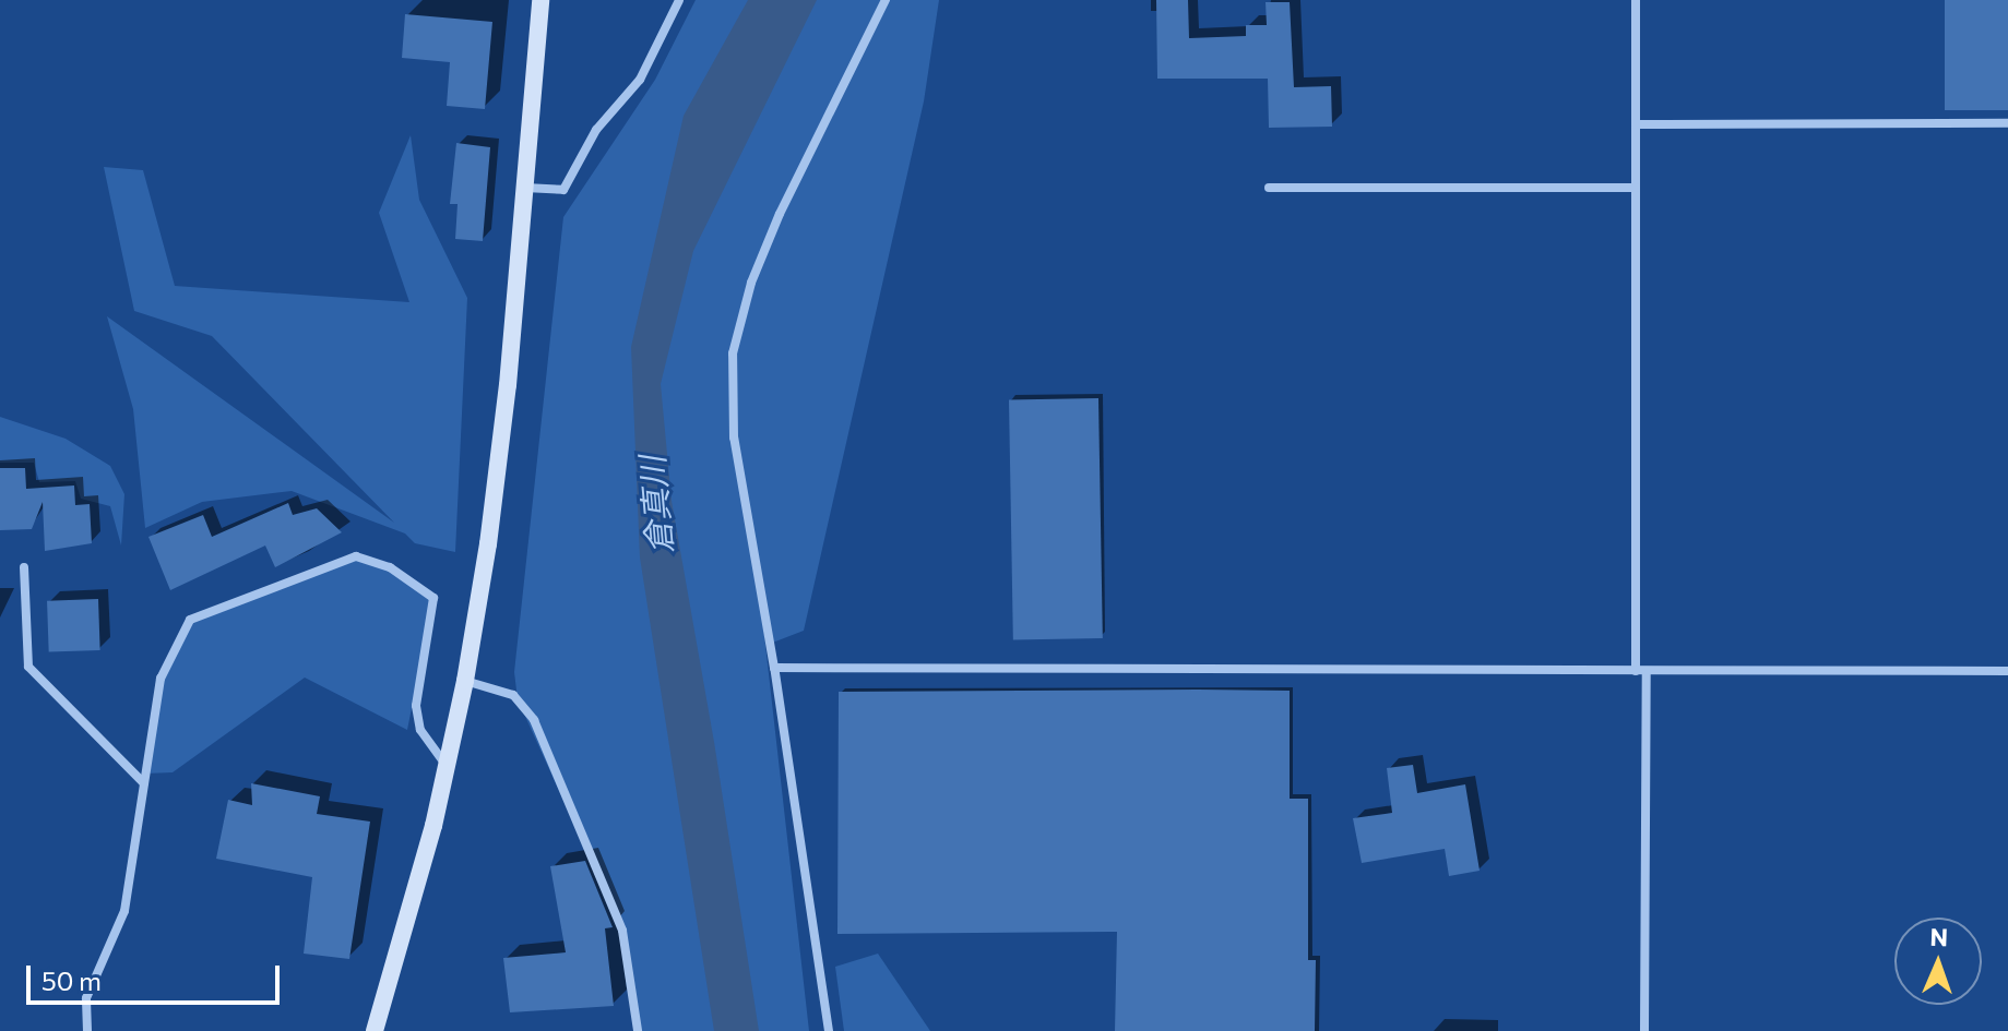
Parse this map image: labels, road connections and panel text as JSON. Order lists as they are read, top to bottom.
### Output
{
  "water": ["倉真川"],
  "scale_bar": "50 m",
  "north": "top"
}
